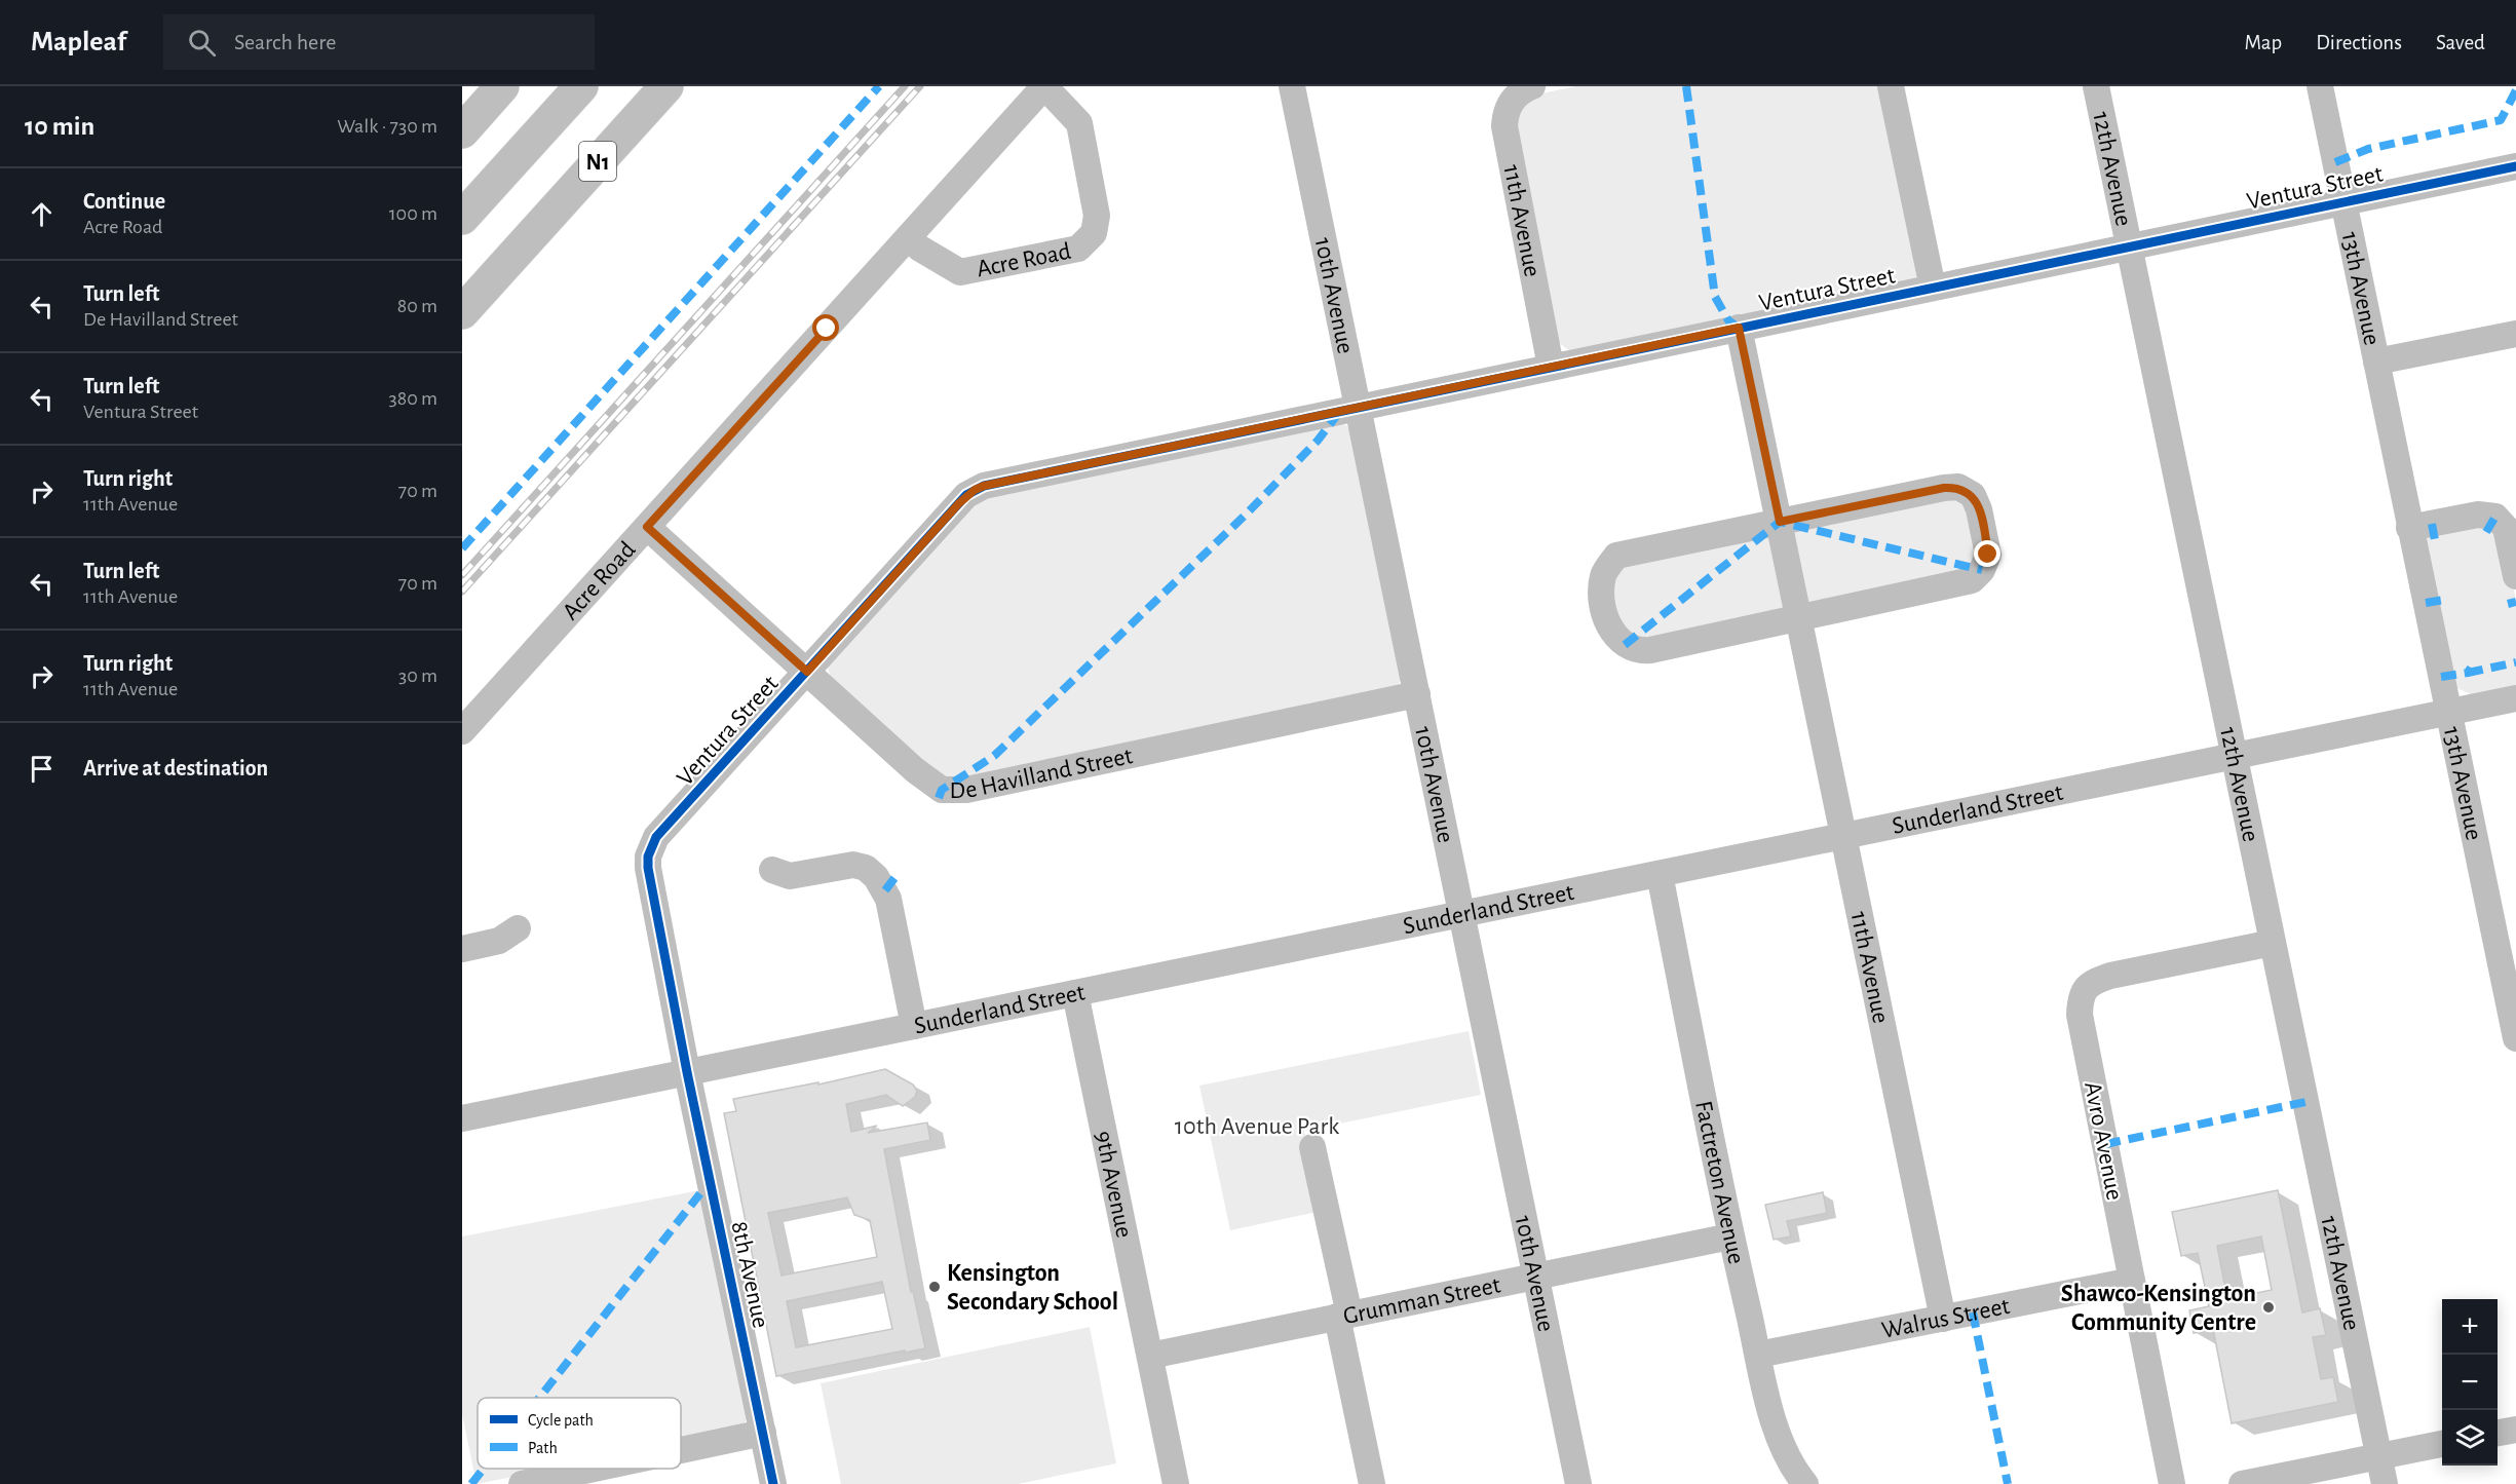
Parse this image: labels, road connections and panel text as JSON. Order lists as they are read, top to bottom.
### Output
{
  "streets": {
    "highway": ["N1"],
    "street": [
      "12th Avenue",
      "Ventura Street",
      "11th Avenue",
      "Acre Road",
      "13th Avenue",
      "10th Avenue",
      "De Havilland Street",
      "Sunderland Street",
      "Avro Avenue",
      "Factreton Avenue",
      "9th Avenue",
      "8th Avenue",
      "Grumman Street",
      "Walrus Street"
    ]
  },
  "crossings": [
    ["12th Avenue", "Ventura Street"],
    ["12th Avenue", "Sunderland Street"],
    ["12th Avenue", "Avro Avenue"],
    ["Ventura Street", "11th Avenue"],
    ["Ventura Street", "13th Avenue"],
    ["Ventura Street", "10th Avenue"],
    ["Ventura Street", "De Havilland Street"],
    ["Ventura Street", "Sunderland Street"],
    ["Ventura Street", "8th Avenue"],
    ["11th Avenue", "Sunderland Street"],
    ["11th Avenue", "Walrus Street"],
    ["Acre Road", "De Havilland Street"],
    ["13th Avenue", "Sunderland Street"],
    ["10th Avenue", "De Havilland Street"],
    ["10th Avenue", "Sunderland Street"],
    ["10th Avenue", "Grumman Street"],
    ["Sunderland Street", "Factreton Avenue"],
    ["Sunderland Street", "9th Avenue"],
    ["Sunderland Street", "8th Avenue"],
    ["Avro Avenue", "Walrus Street"],
    ["Factreton Avenue", "Grumman Street"],
    ["Factreton Avenue", "Walrus Street"],
    ["9th Avenue", "Grumman Street"]
  ],
  "parks": ["10th Avenue Park"],
  "places": ["Kensington Secondary School", "Shawco-Kensington Community Centre"],
  "legend": ["Cycle path", "Path"],
  "page": {
    "header": "Mapleaf",
    "search": "Search here",
    "nav": ["Map", "Directions", "Saved"],
    "heading": ["10 min", "Walk · 730 m"],
    "list": [
      ["Continue", "Acre Road", "100 m"],
      ["Turn left", "De Havilland Street", "80 m"],
      ["Turn left", "Ventura Street", "380 m"],
      ["Turn right", "11th Avenue", "70 m"],
      ["Turn left", "11th Avenue", "70 m"],
      ["Turn right", "11th Avenue", "30 m"],
      "Arrive at destination"
    ],
    "map_buttons": ["+", "−"]
  }
}
